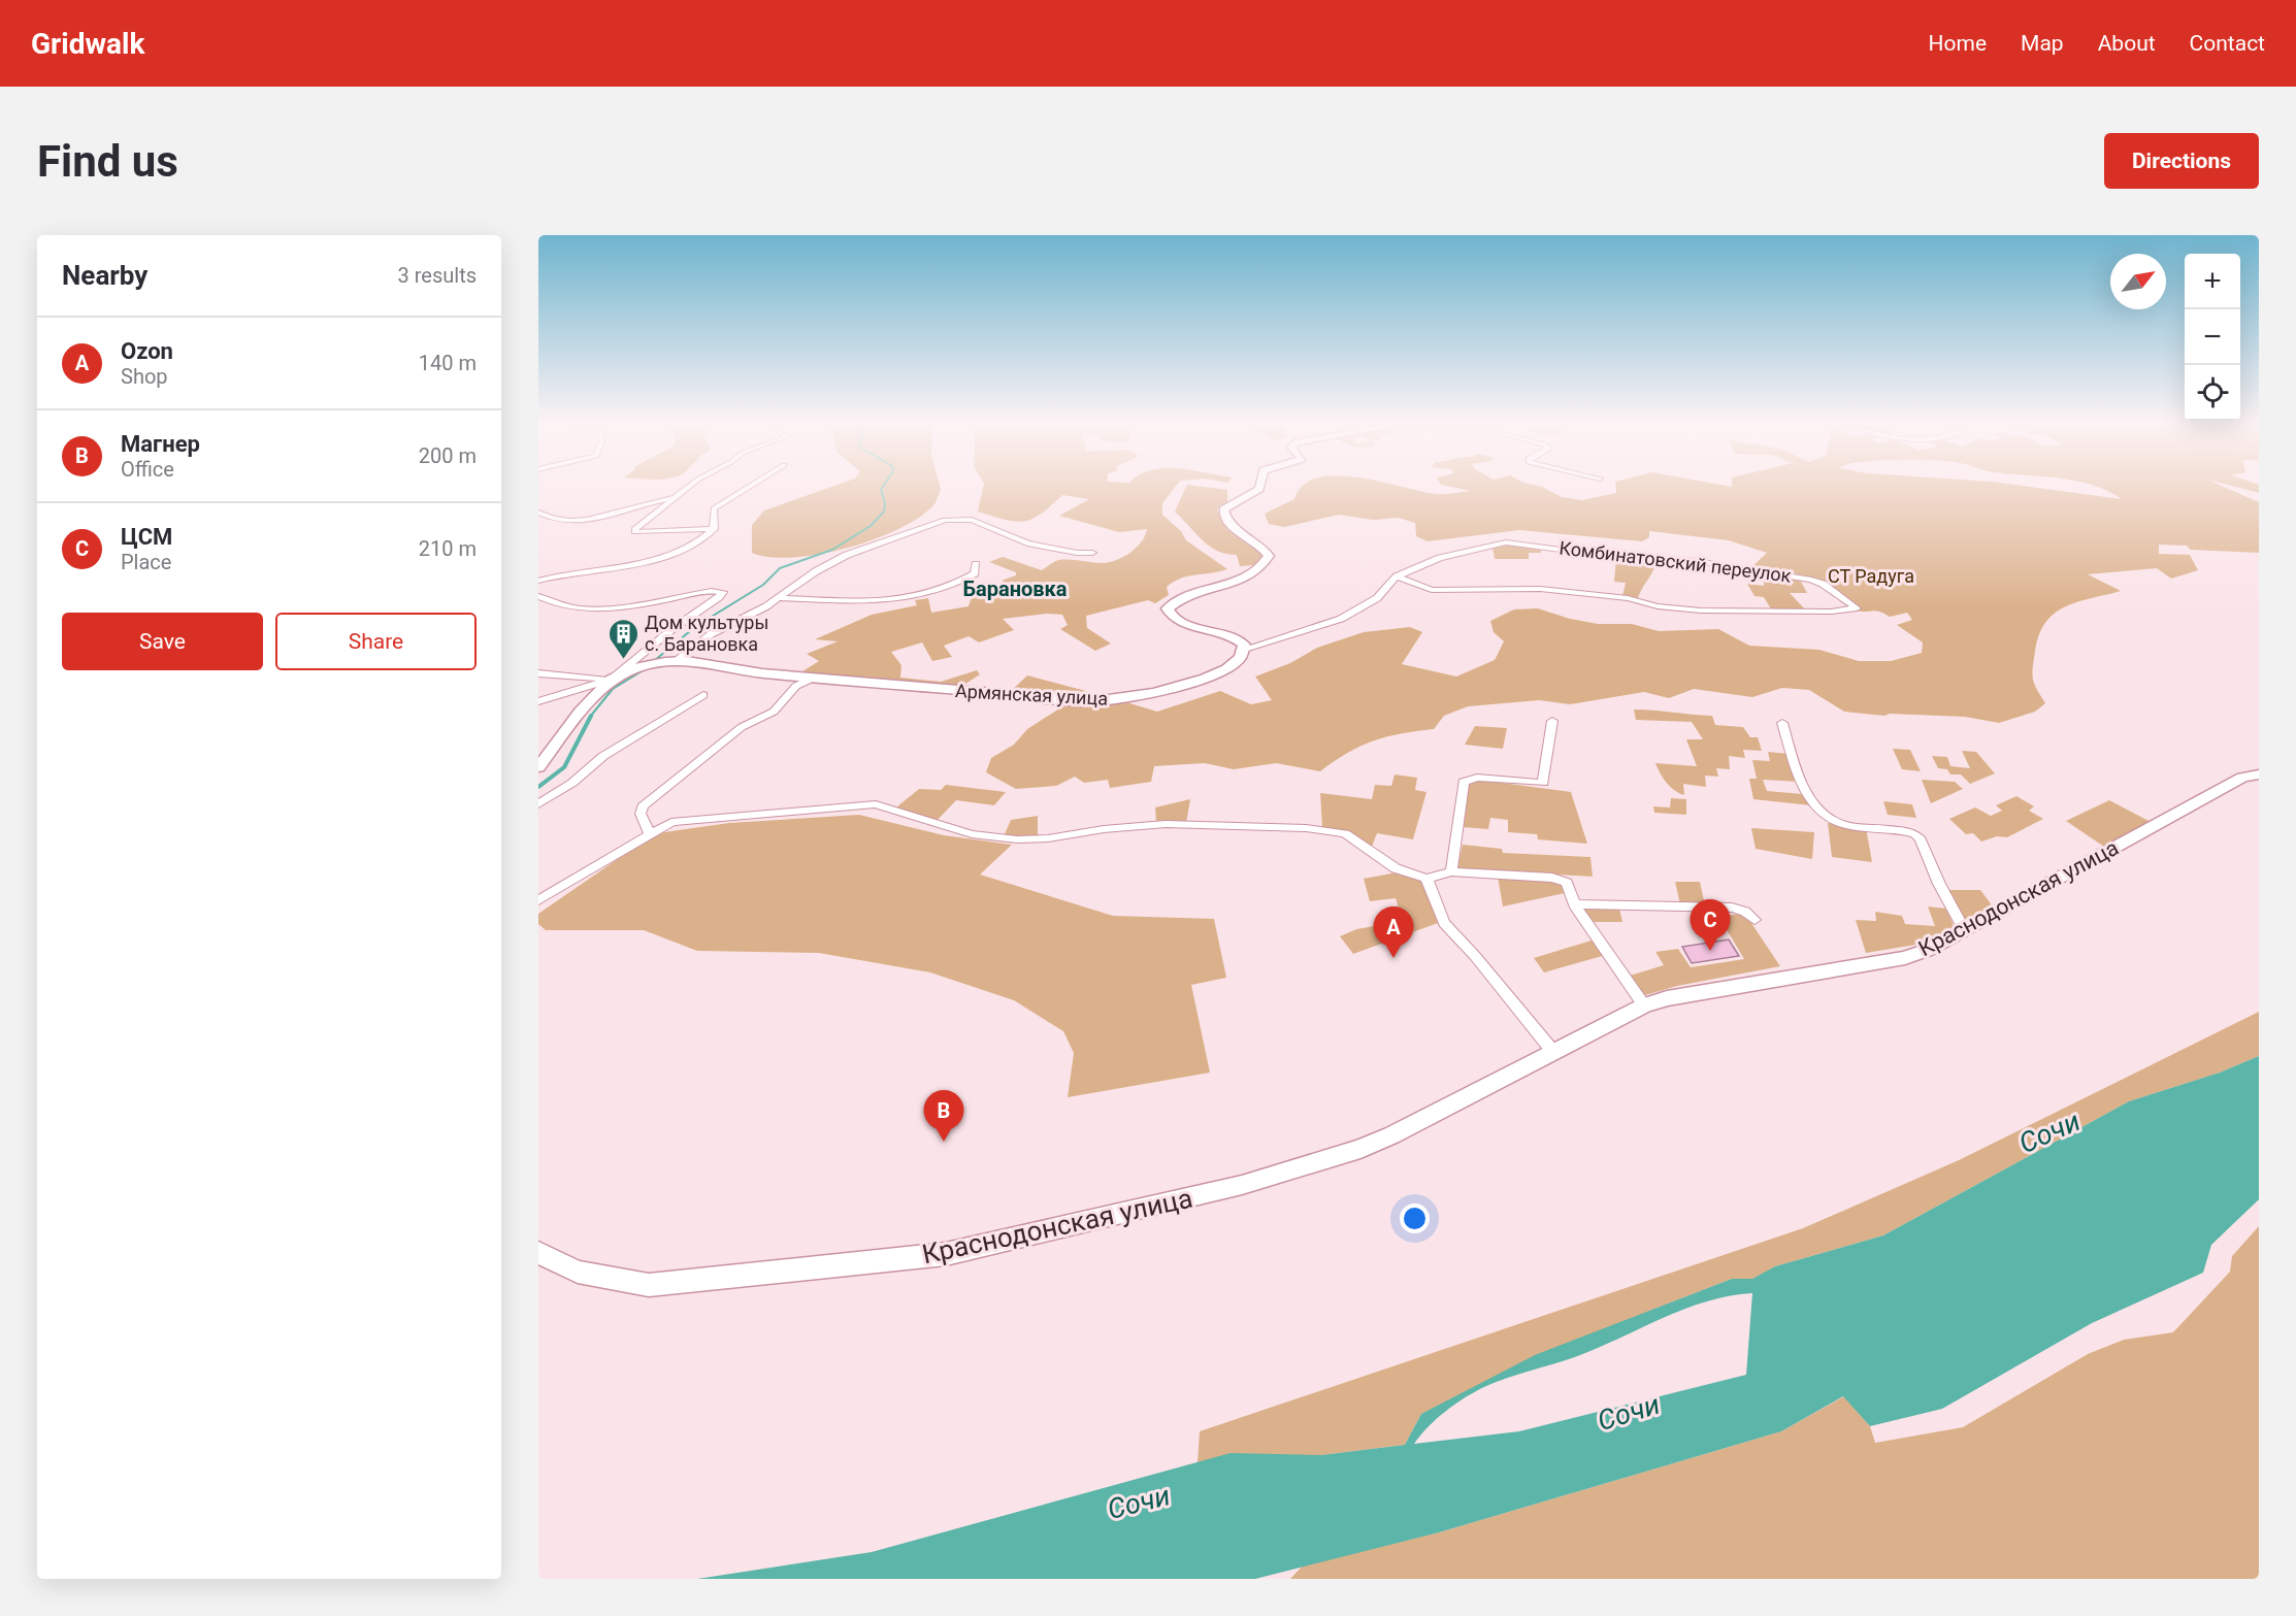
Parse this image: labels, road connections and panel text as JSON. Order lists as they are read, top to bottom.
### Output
{
  "streets": {
    "street": ["Комбинатовский переулок", "Армянская улица", "Краснодонская улица"]
  },
  "crossings": [
    ["Комбинатовский переулок", "Армянская улица"]
  ],
  "districts": ["Барановка"],
  "water": ["Сочи"],
  "parks": ["СТ Радуга"],
  "places": {
    "building": ["Дом культуры с. Барановка"]
  },
  "north": "top right",
  "page": {
    "header": "Gridwalk",
    "nav": [
      "Home",
      "Map",
      "About",
      "Contact"
    ],
    "buttons": [
      "Directions",
      ["Save", "Share"]
    ],
    "title": "Find us",
    "heading": ["Nearby", "3 results"],
    "map_buttons": ["+", "−"],
    "list": [
      {
        "mark": "A",
        "name": "Ozon",
        "note": "Shop",
        "value": "140 m"
      },
      {
        "mark": "B",
        "name": "Магнер",
        "note": "Office",
        "value": "200 m"
      },
      {
        "mark": "C",
        "name": "ЦСМ",
        "note": "Place",
        "value": "210 m"
      }
    ],
    "pins": ["C", "A", "B"]
  }
}
